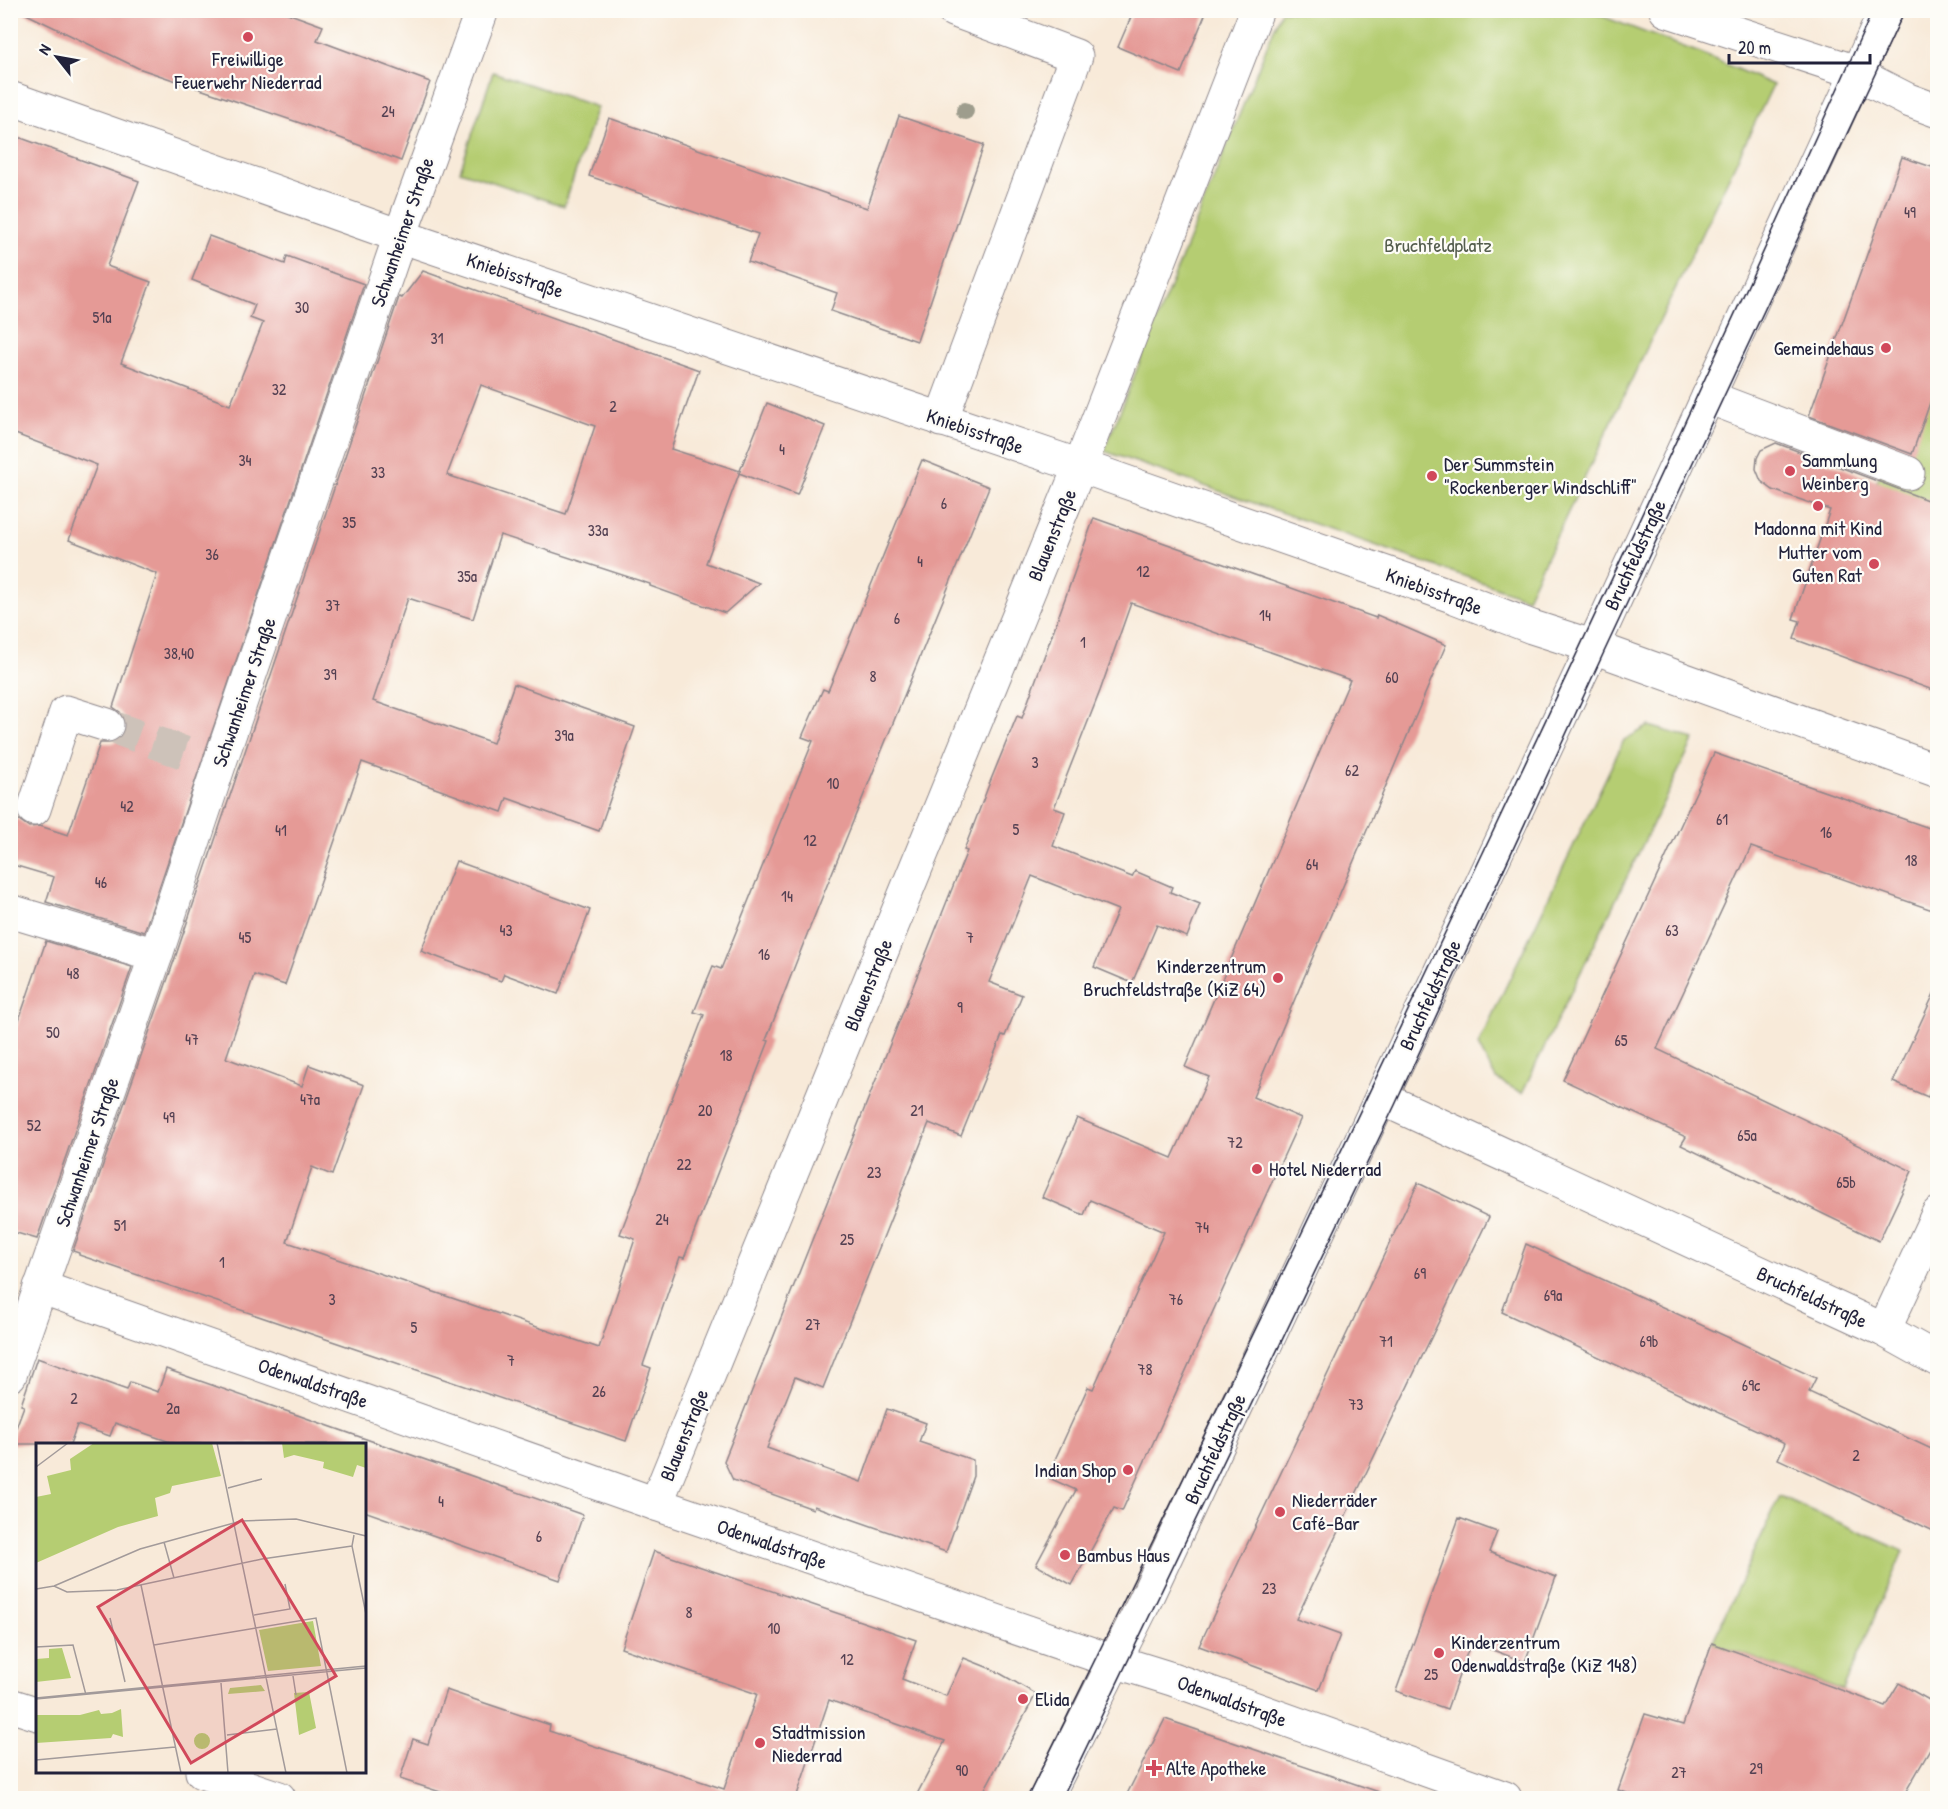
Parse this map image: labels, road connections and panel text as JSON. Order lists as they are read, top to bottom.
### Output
{
  "streets": {
    "street": [
      "Schwanheimer Straße",
      "Kniebisstraße",
      "Blauenstraße",
      "Bruchfeldstraße",
      "Odenwaldstraße"
    ]
  },
  "crossings": [
    ["Schwanheimer Straße", "Kniebisstraße"],
    ["Schwanheimer Straße", "Odenwaldstraße"],
    ["Kniebisstraße", "Blauenstraße"],
    ["Kniebisstraße", "Bruchfeldstraße"],
    ["Blauenstraße", "Odenwaldstraße"],
    ["Bruchfeldstraße", "Odenwaldstraße"]
  ],
  "parks": ["Bruchfeldplatz"],
  "places": {
    "other": [
      "Freiwillige Feuerwehr Niederrad",
      "Gemeindehaus",
      "Sammlung Weinberg",
      "Der Summstein \"Rockenberger Windschliff\"",
      "Madonna mit Kind",
      "Mutter vom Guten Rat",
      "Kinderzentrum Bruchfeldstraße (KiZ 64)",
      "Hotel Niederrad",
      "Indian Shop",
      "Niederräder Café-Bar",
      "Bambus Haus",
      "Kinderzentrum Odenwaldstraße (KiZ 148)",
      "Elida",
      "Stadtmission Niederrad"
    ],
    "health": ["Alte Apotheke"]
  },
  "house_numbers": [
    "24",
    "49",
    "30",
    "51a",
    "31",
    "32",
    "2",
    "4",
    "34",
    "33",
    "6",
    "35",
    "33a",
    "36",
    "4",
    "12",
    "35a",
    "37",
    "14",
    "6",
    "1",
    "38,40",
    "39",
    "8",
    "60",
    "39a",
    "3",
    "62",
    "10",
    "42",
    "61",
    "5",
    "41",
    "16",
    "12",
    "18",
    "64",
    "46",
    "14",
    "43",
    "63",
    "45",
    "7",
    "16",
    "48",
    "9",
    "50",
    "47",
    "65",
    "18",
    "47a",
    "20",
    "21",
    "49",
    "52",
    "65a",
    "72",
    "22",
    "23",
    "65b",
    "24",
    "51",
    "74",
    "25",
    "1",
    "69",
    "69a",
    "3",
    "76",
    "27",
    "5",
    "71",
    "69b",
    "7",
    "78",
    "69c",
    "26",
    "2",
    "73",
    "2a",
    "2",
    "4",
    "6",
    "23",
    "8",
    "10",
    "12",
    "25",
    "29",
    "90",
    "27"
  ],
  "scale_bar": "20 m",
  "north": "top left"
}
